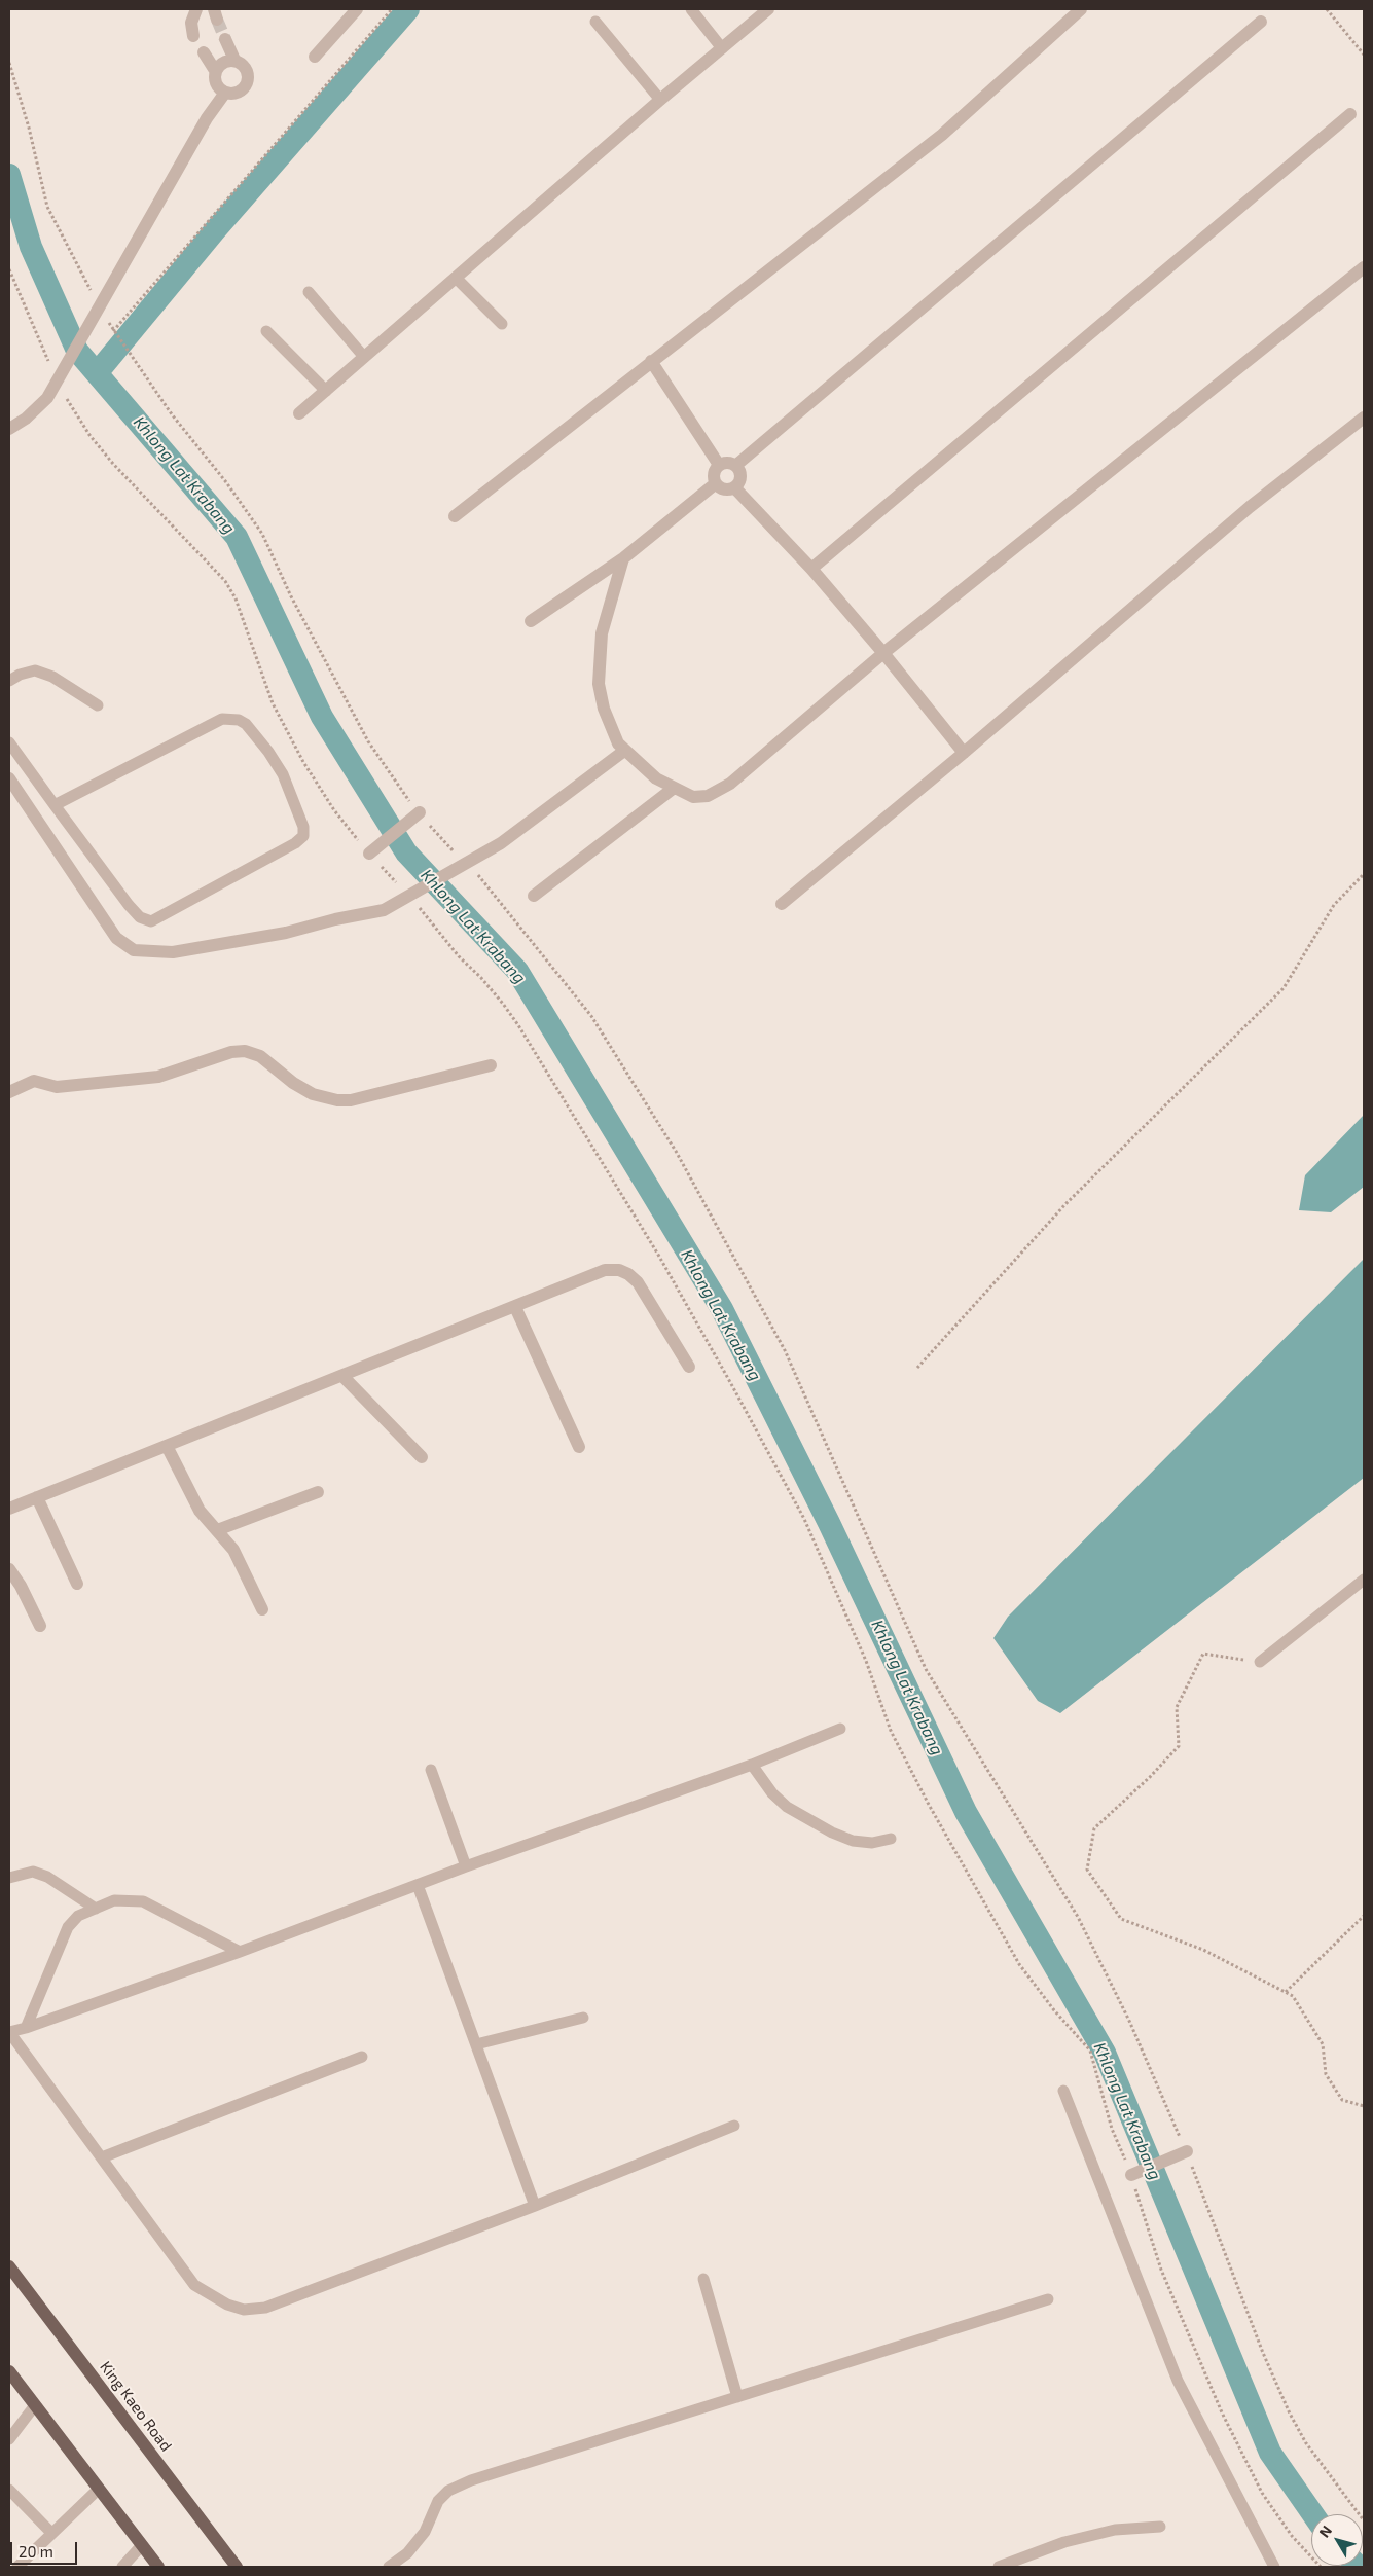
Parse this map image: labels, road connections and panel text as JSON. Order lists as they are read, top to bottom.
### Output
{
  "streets": {
    "main road": ["King Kaeo Road"]
  },
  "water": ["Khlong Lat Krabang"],
  "scale_bar": "20 m",
  "north": "top left"
}
